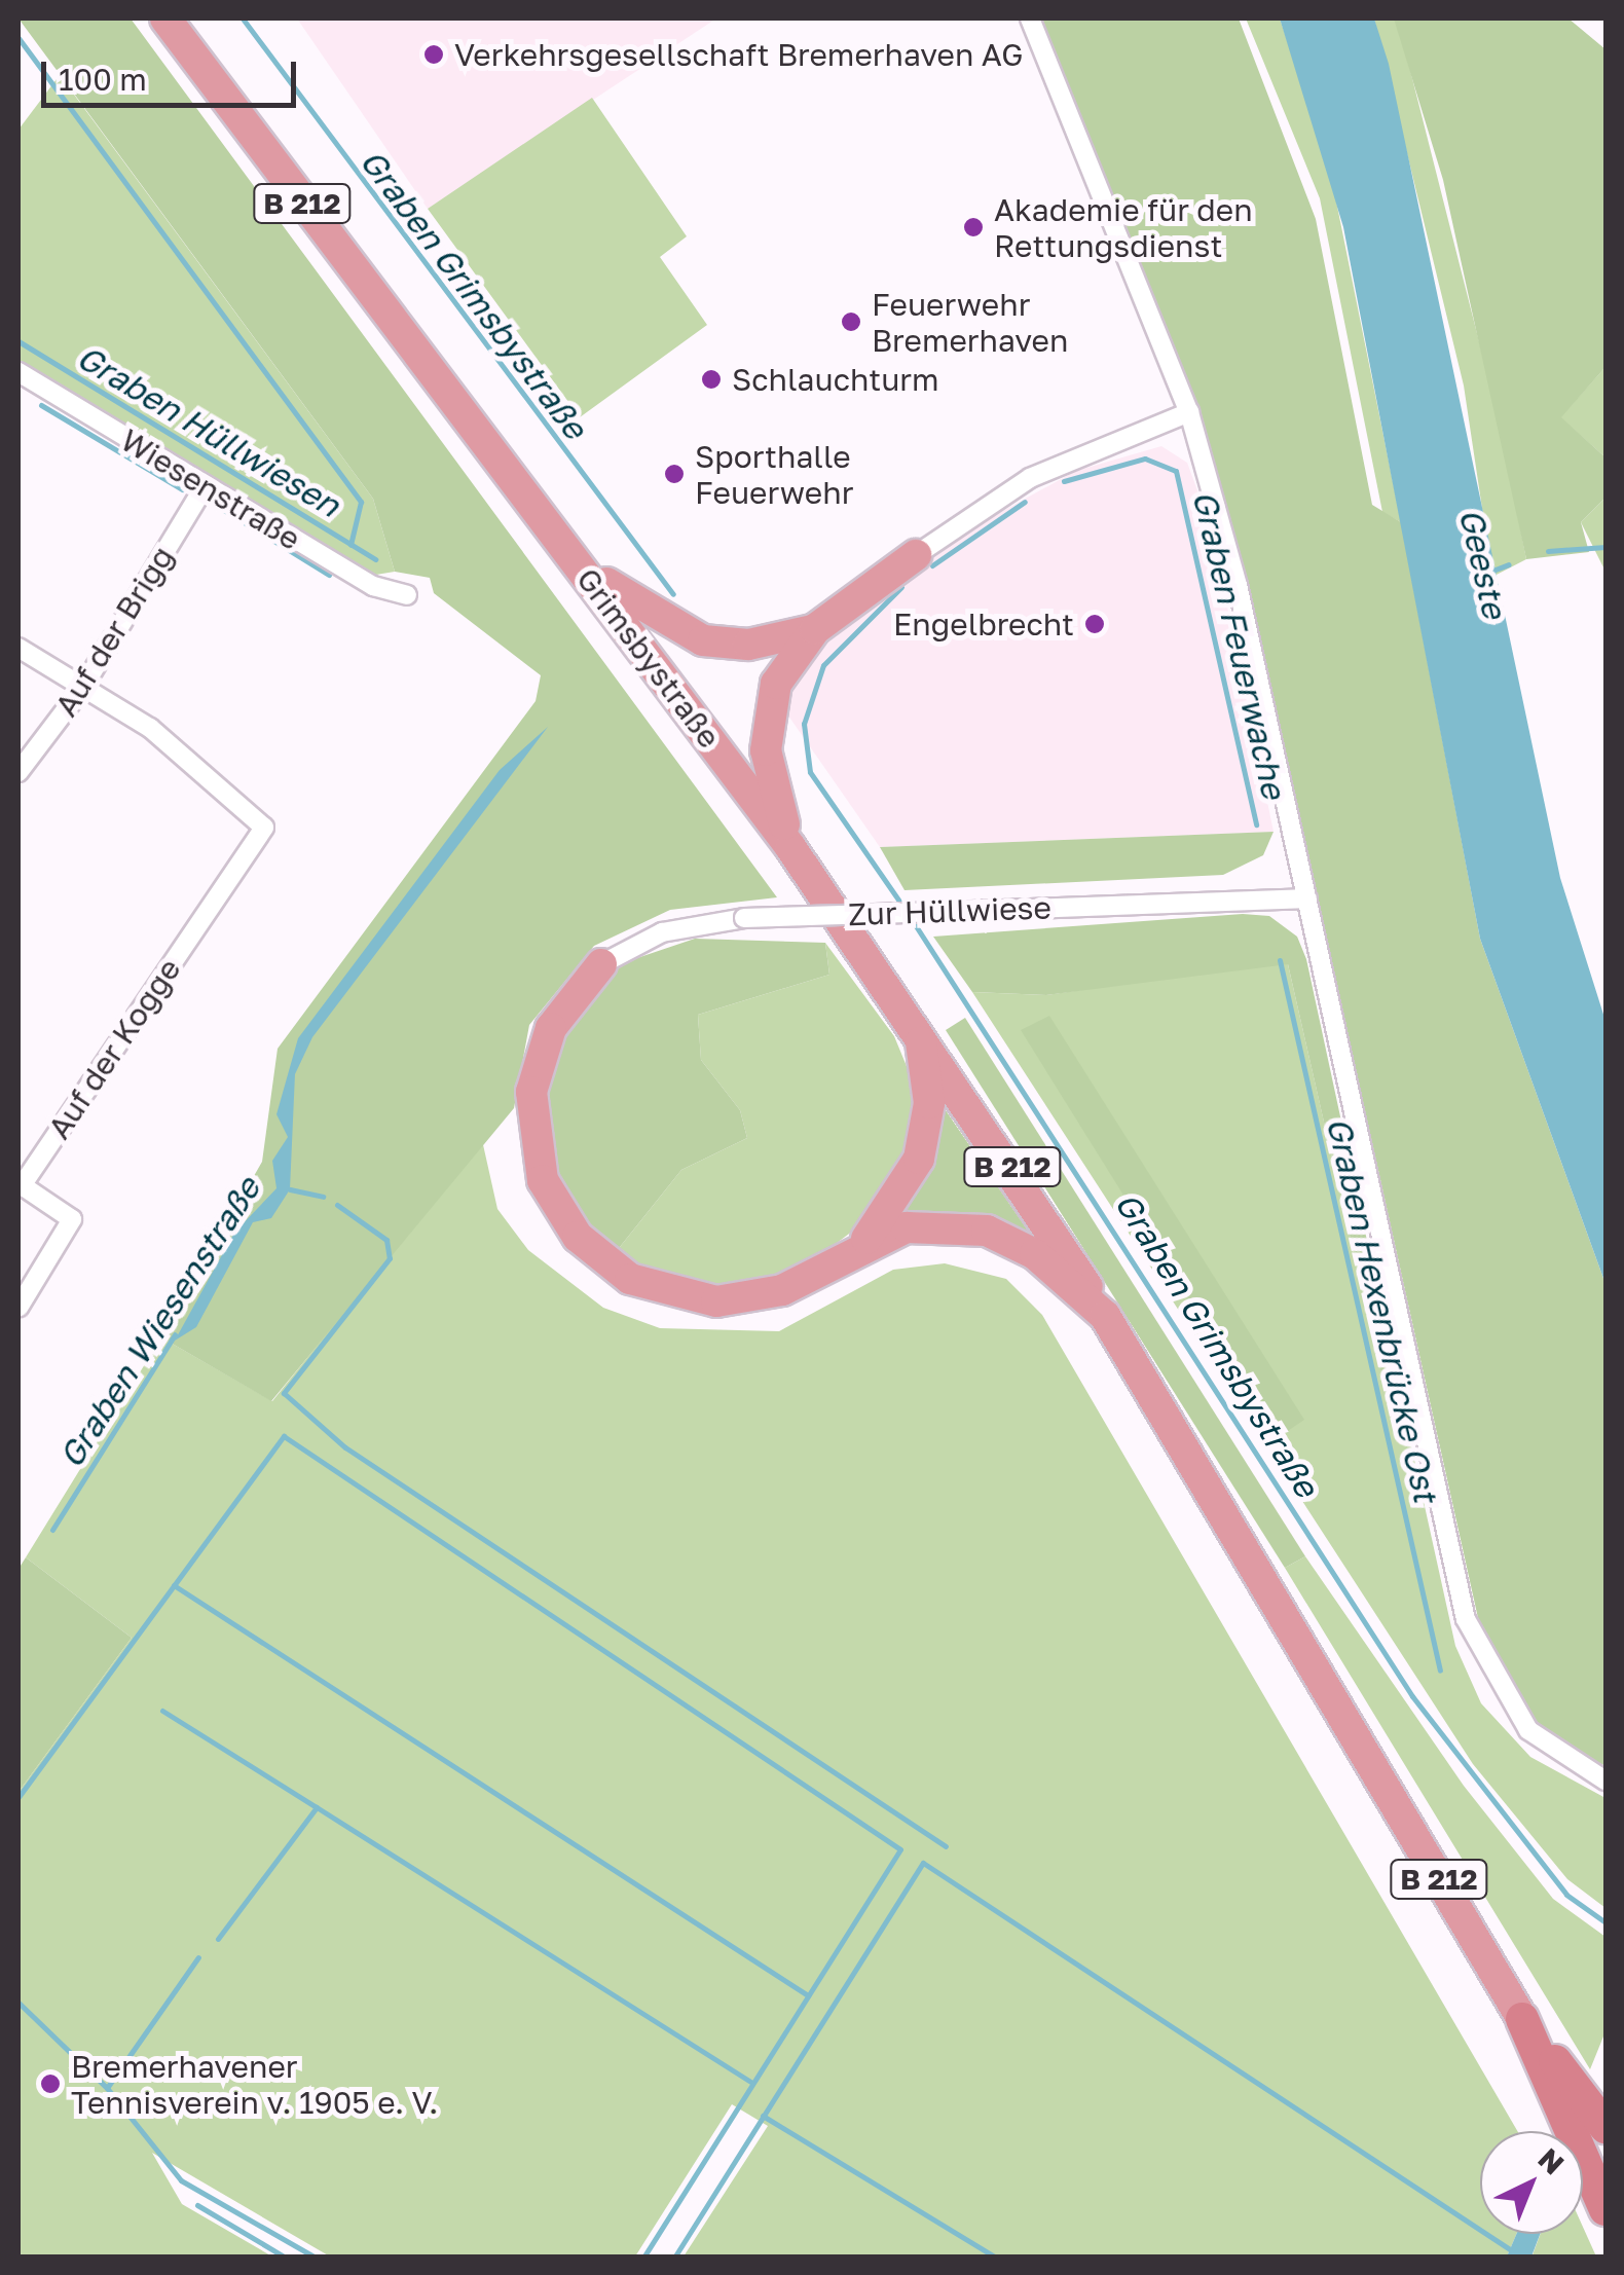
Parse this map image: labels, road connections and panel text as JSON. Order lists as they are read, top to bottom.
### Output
{
  "streets": {
    "highway": ["B 212", "Grimsbystraße"],
    "street": [
      "Wiesenstraße",
      "Auf der Brigg",
      "Zur Hüllwiese",
      "Auf der Kogge"
    ]
  },
  "crossings": [
    ["B 212", "Grimsbystraße"],
    ["Wiesenstraße", "Auf der Brigg"],
    ["Auf der Brigg", "Auf der Kogge"]
  ],
  "water": [
    "Graben Grimsbystraße",
    "Graben Hüllwiesen",
    "Geeste",
    "Graben Feuerwache",
    "Graben Hexenbrücke Ost",
    "Graben Wiesenstraße"
  ],
  "places": [
    "Verkehrsgesellschaft Bremerhaven AG",
    "Akademie für den Rettungsdienst",
    "Feuerwehr Bremerhaven",
    "Schlauchturm",
    "Sporthalle Feuerwehr",
    "Engelbrecht",
    "Bremerhavener Tennisverein v. 1905 e. V."
  ],
  "scale_bar": "100 m",
  "north": "top right"
}
